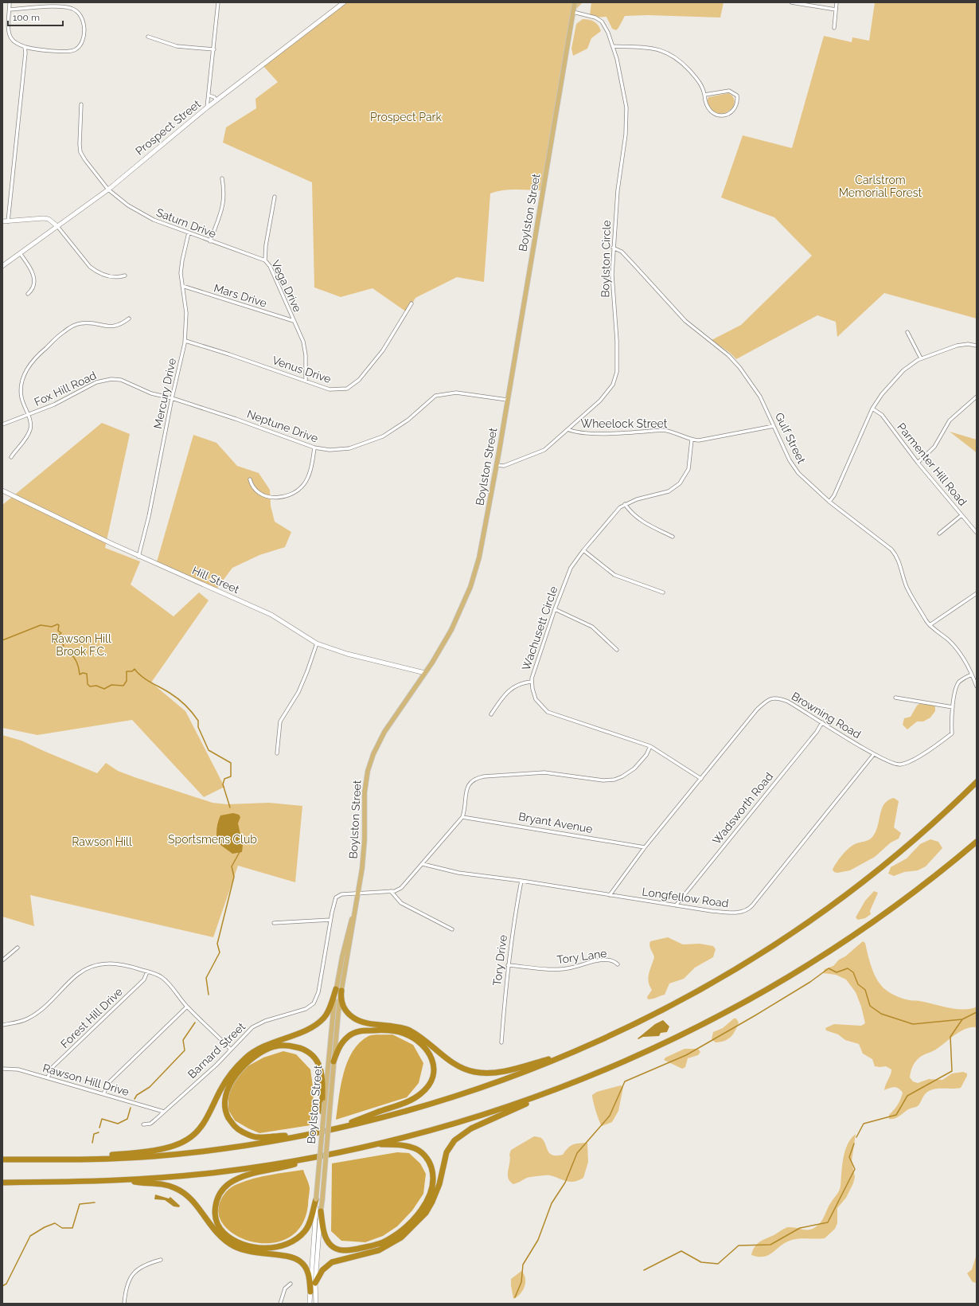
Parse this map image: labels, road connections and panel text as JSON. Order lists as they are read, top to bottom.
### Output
{
  "streets": {
    "main road": ["Boylston Street"],
    "street": [
      "Prospect Street",
      "Saturn Drive",
      "Boylston Circle",
      "Vega Drive",
      "Mars Drive",
      "Venus Drive",
      "Fox Hill Road",
      "Mercury Drive",
      "Wheelock Street",
      "Neptune Drive",
      "Gulf Street",
      "Parmenter Hill Road",
      "Hill Street",
      "Wachusett Circle",
      "Browning Road",
      "Wadsworth Road",
      "Bryant Avenue",
      "Longfellow Road",
      "Tory Lane",
      "Tory Drive",
      "Forest Hill Drive",
      "Barnard Street",
      "Rawson Hill Drive"
    ]
  },
  "crossings": [
    ["Prospect Street", "Saturn Drive"],
    ["Boylston Street", "Boylston Circle"],
    ["Boylston Street", "Neptune Drive"],
    ["Boylston Street", "Hill Street"],
    ["Boylston Street", "Barnard Street"],
    ["Saturn Drive", "Vega Drive"],
    ["Saturn Drive", "Mercury Drive"],
    ["Boylston Circle", "Wheelock Street"],
    ["Boylston Circle", "Gulf Street"],
    ["Vega Drive", "Mars Drive"],
    ["Vega Drive", "Venus Drive"],
    ["Mars Drive", "Mercury Drive"],
    ["Venus Drive", "Mercury Drive"],
    ["Fox Hill Road", "Mercury Drive"],
    ["Fox Hill Road", "Neptune Drive"],
    ["Mercury Drive", "Neptune Drive"],
    ["Mercury Drive", "Hill Street"],
    ["Wheelock Street", "Gulf Street"],
    ["Wheelock Street", "Wachusett Circle"],
    ["Gulf Street", "Browning Road"],
    ["Wachusett Circle", "Browning Road"],
    ["Browning Road", "Wadsworth Road"],
    ["Browning Road", "Bryant Avenue"],
    ["Browning Road", "Longfellow Road"],
    ["Wadsworth Road", "Longfellow Road"],
    ["Longfellow Road", "Tory Drive"],
    ["Tory Lane", "Tory Drive"],
    ["Forest Hill Drive", "Rawson Hill Drive"],
    ["Barnard Street", "Rawson Hill Drive"]
  ],
  "parks": [
    "Prospect Park",
    "Carlstrom Memorial Forest",
    "Rawson Hill Brook F.C.",
    "Sportsmens Club",
    "Rawson Hill"
  ],
  "scale_bar": "100 m"
}
